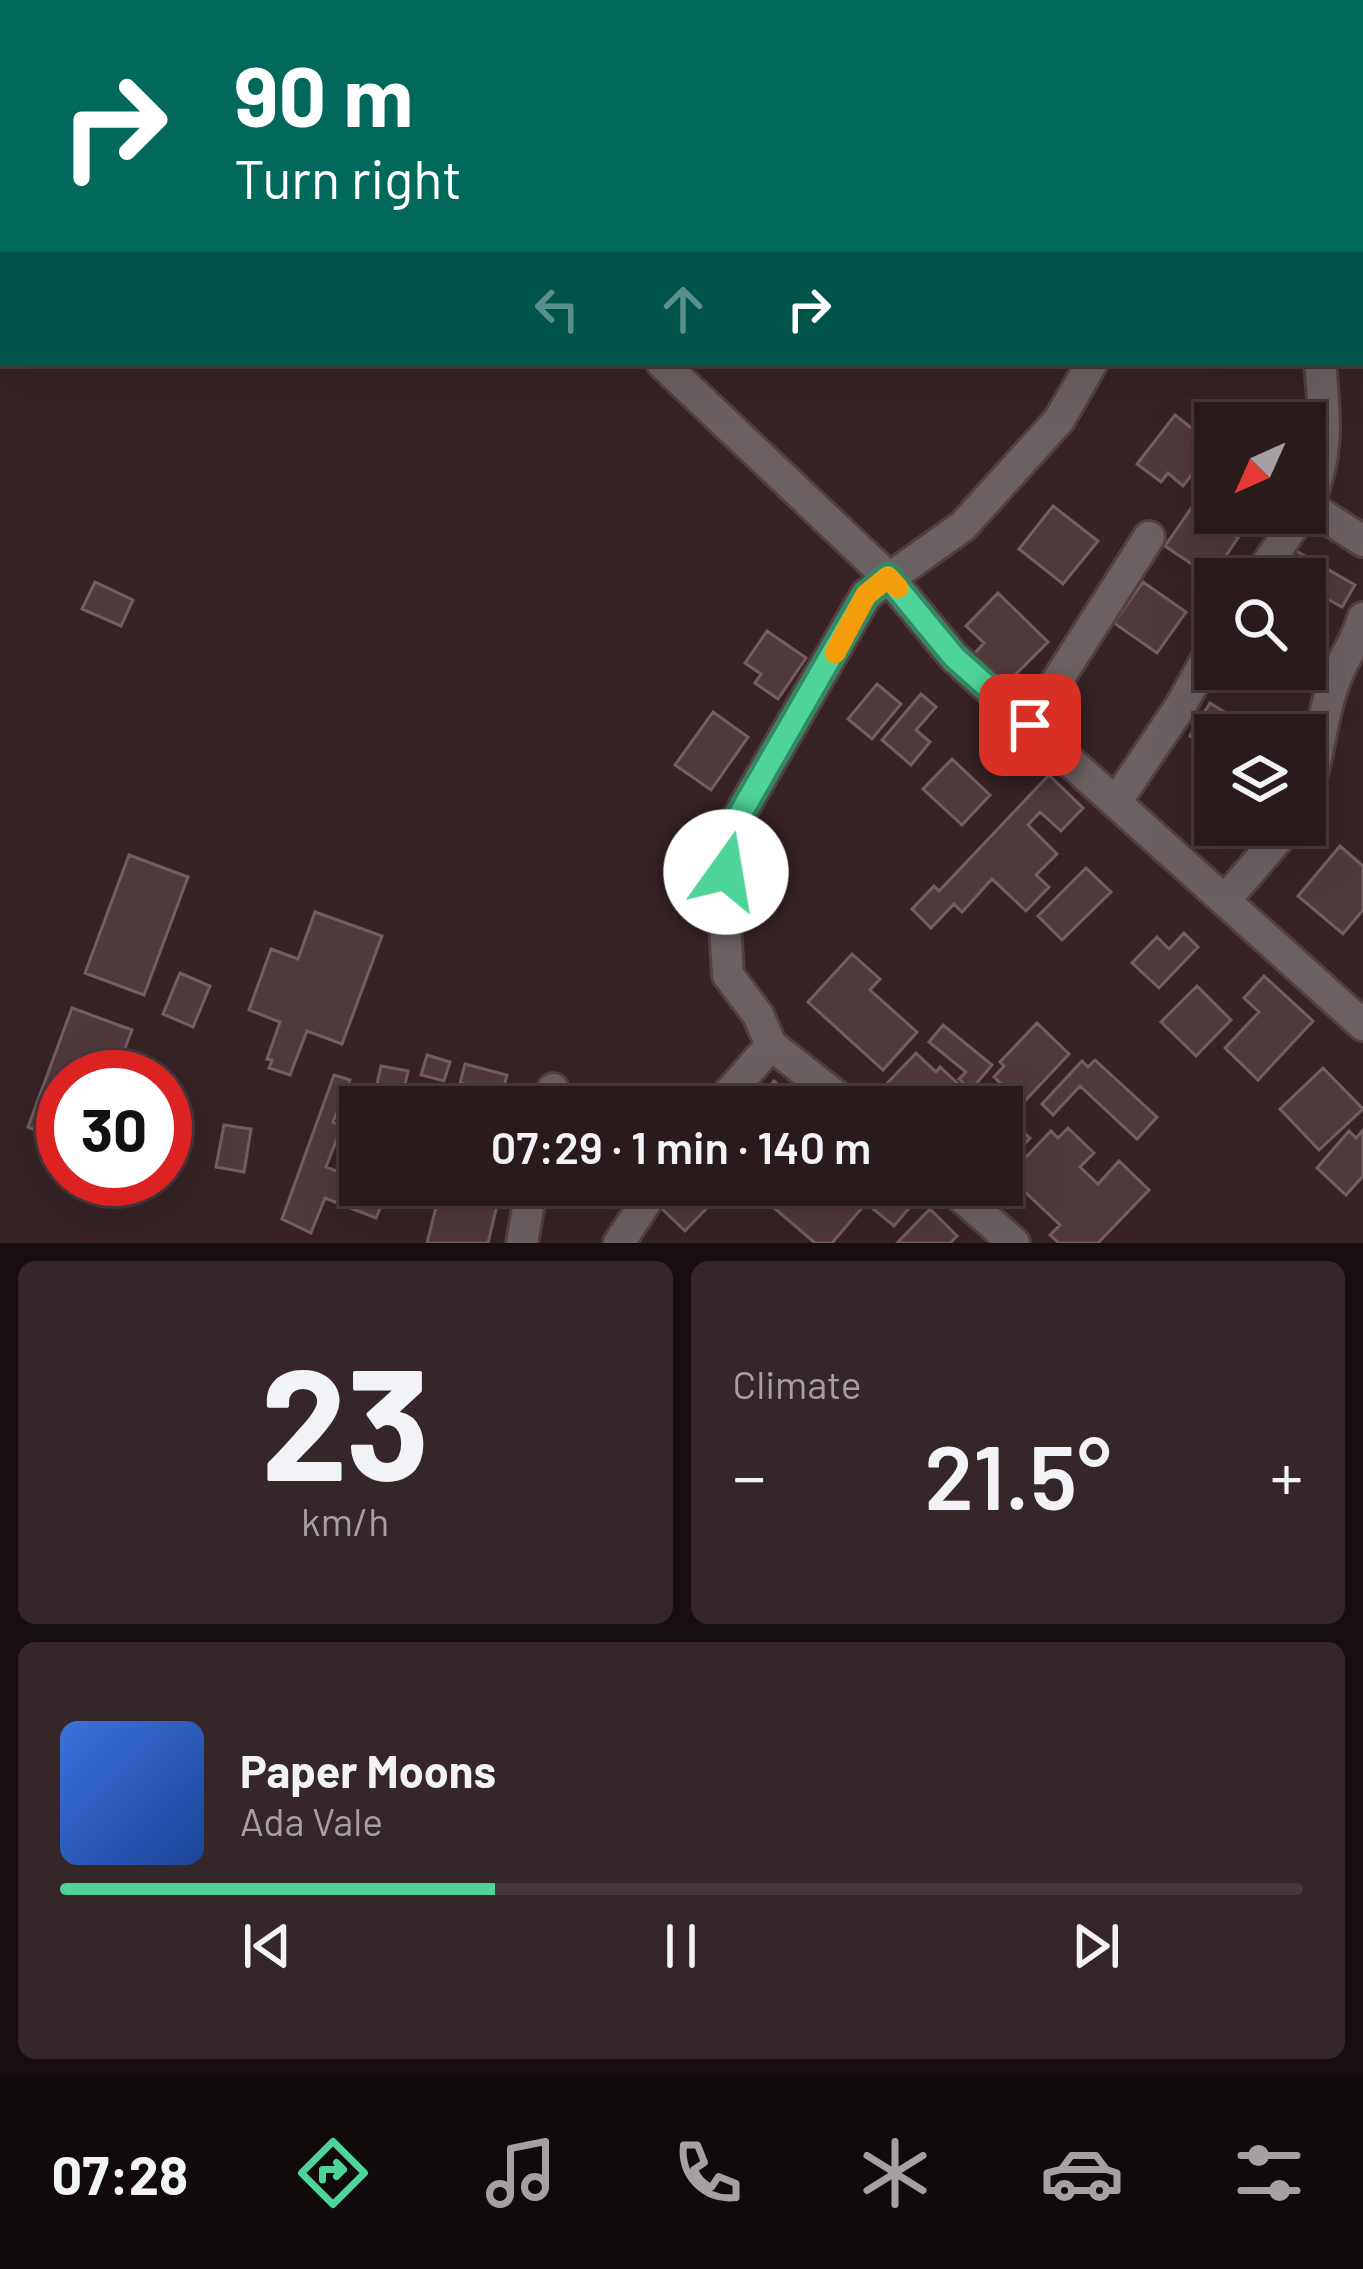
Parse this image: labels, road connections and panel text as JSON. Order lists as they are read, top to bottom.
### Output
{
  "north": "bottom left",
  "page": {
    "turn": ["90 m", "Turn right"],
    "limit": "30",
    "trip": "07:29 · 1 min · 140 m",
    "tile": [
      ["23", "km/h"],
      "Climate"
    ],
    "heat": ["−", "21.5°", "+"],
    "song": ["Paper Moons", "Ada Vale"],
    "tabs": "07:28"
  }
}
